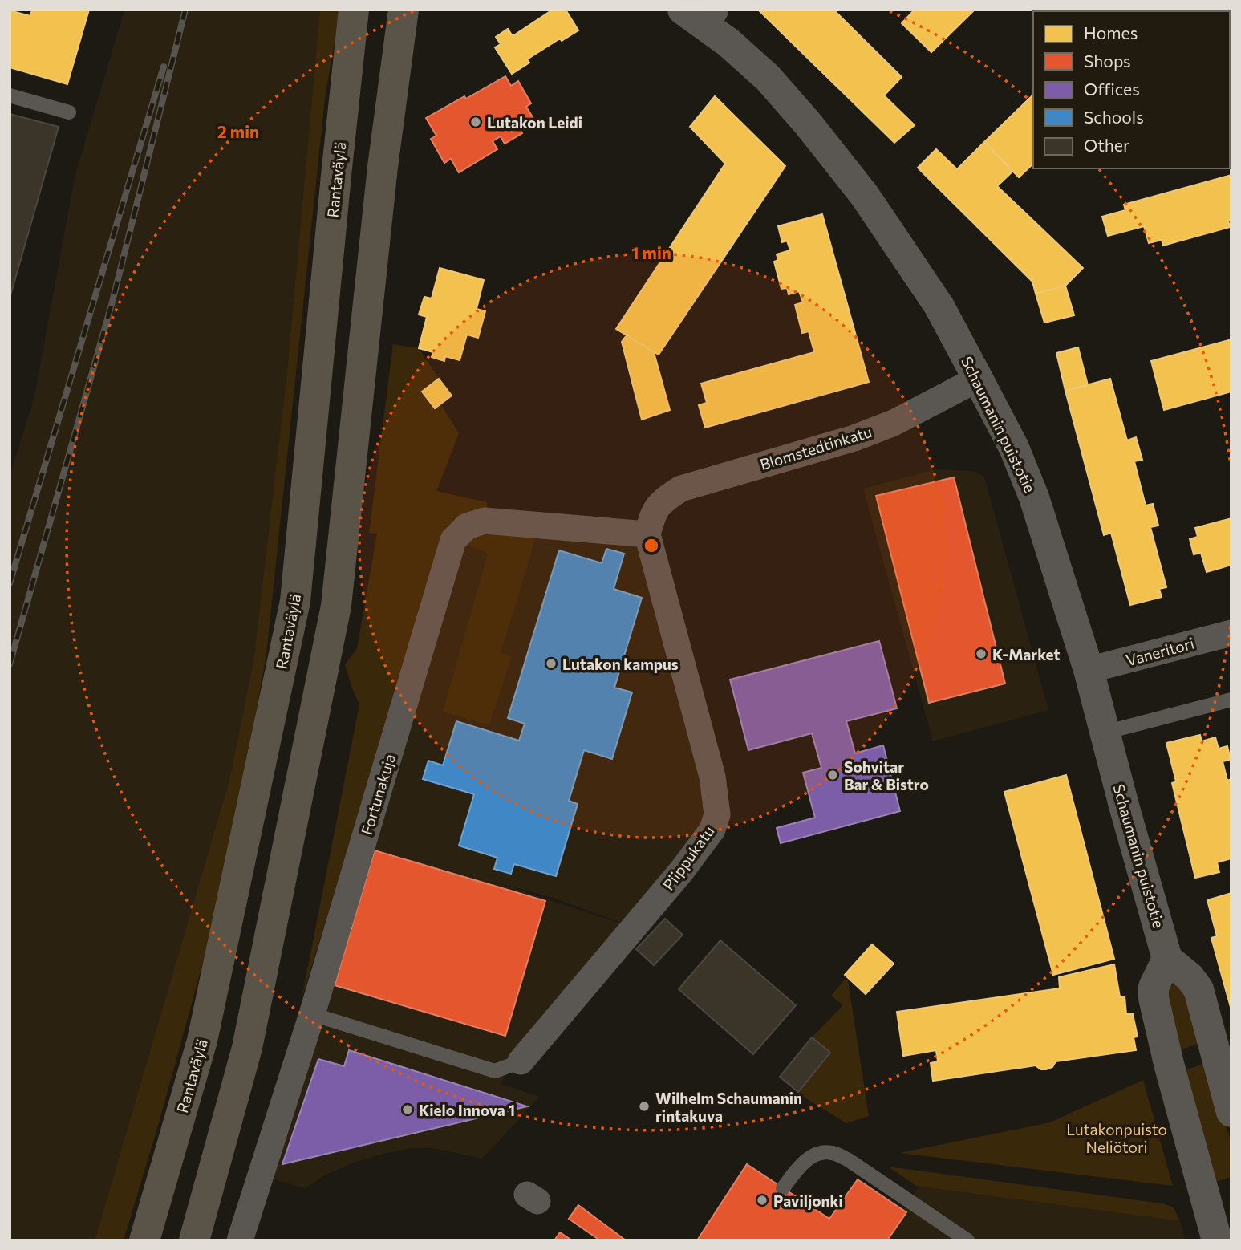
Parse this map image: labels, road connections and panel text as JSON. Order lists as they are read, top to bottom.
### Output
{
  "streets": {
    "highway": ["Rantaväylä"],
    "street": [
      "Schaumanin puistotie",
      "Blomstedtinkatu",
      "Vaneritori",
      "Fortunakuja",
      "Piippukatu"
    ]
  },
  "crossings": [
    ["Schaumanin puistotie", "Blomstedtinkatu"],
    ["Schaumanin puistotie", "Vaneritori"],
    ["Blomstedtinkatu", "Fortunakuja"],
    ["Blomstedtinkatu", "Piippukatu"],
    ["Fortunakuja", "Piippukatu"]
  ],
  "parks": ["Lutakonpuisto Neliötori"],
  "places": [
    "Lutakon Leidi",
    "K-Market",
    "Lutakon kampus",
    "Sohvitar Bar & Bistro",
    "Wilhelm Schaumanin rintakuva",
    "Kielo Innova 1",
    "Paviljonki"
  ],
  "legend": [
    "Homes",
    "Shops",
    "Offices",
    "Schools",
    "Other"
  ],
  "rings": ["2 min", "1 min"]
}
